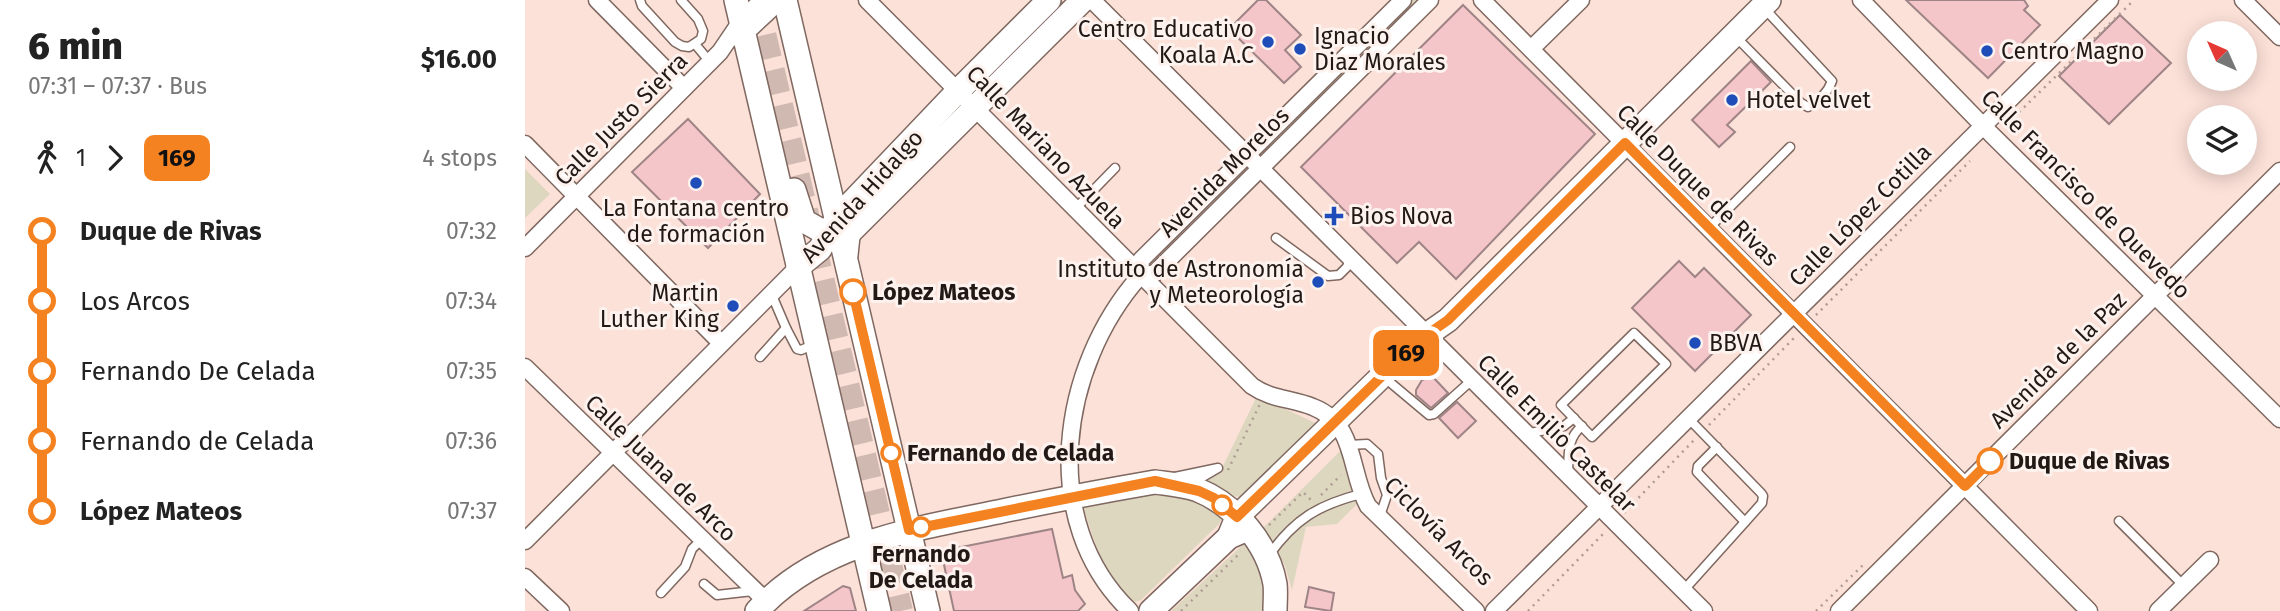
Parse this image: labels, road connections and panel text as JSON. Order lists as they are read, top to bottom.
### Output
{
  "streets": {
    "main road": ["Avenida Hidalgo"],
    "street": [
      "Calle Justo Sierra",
      "Calle Mariano Azuela",
      "Avenida Morelos",
      "Calle Duque de Rivas",
      "Calle Francisco de Quevedo",
      "Calle López Cotilla",
      "Avenida de la Paz",
      "Calle Emilio Castelar",
      "Calle Juana de Arco"
    ]
  },
  "crossings": [
    ["Calle Mariano Azuela", "Avenida Morelos"],
    ["Calle Mariano Azuela", "Avenida Hidalgo"],
    ["Avenida Morelos", "Calle Emilio Castelar"],
    ["Calle Duque de Rivas", "Calle López Cotilla"],
    ["Calle Duque de Rivas", "Avenida de la Paz"],
    ["Calle Francisco de Quevedo", "Calle López Cotilla"],
    ["Calle Francisco de Quevedo", "Avenida de la Paz"],
    ["Avenida Hidalgo", "Calle Juana de Arco"],
    ["Calle López Cotilla", "Calle Emilio Castelar"]
  ],
  "places": {
    "other": [
      "Centro Educativo Koala A.C",
      "Ignacio Diaz Morales",
      "Centro Magno",
      "Hotel velvet",
      "La Fontana centro de formación",
      "Instituto de Astronomía y Meteorología",
      "López Mateos",
      "Martin Luther King",
      "BBVA",
      "Fernando de Celada",
      "Duque de Rivas",
      "Fernando De Celada"
    ],
    "health": ["Bios Nova"]
  },
  "lines": ["bus line 169"],
  "north": "top left",
  "page": {
    "heading": ["6 min", "07:31 – 07:37 · Bus", "$16.00"],
    "on_map": "169",
    "legs": ["1", "169", "4 stops"],
    "list": [
      {
        "name": "Duque de Rivas",
        "value": "07:32"
      },
      {
        "name": "Los Arcos",
        "value": "07:34"
      },
      {
        "name": "Fernando De Celada",
        "value": "07:35"
      },
      {
        "name": "Fernando de Celada",
        "value": "07:36"
      },
      {
        "name": "López Mateos",
        "value": "07:37"
      }
    ]
  }
}
